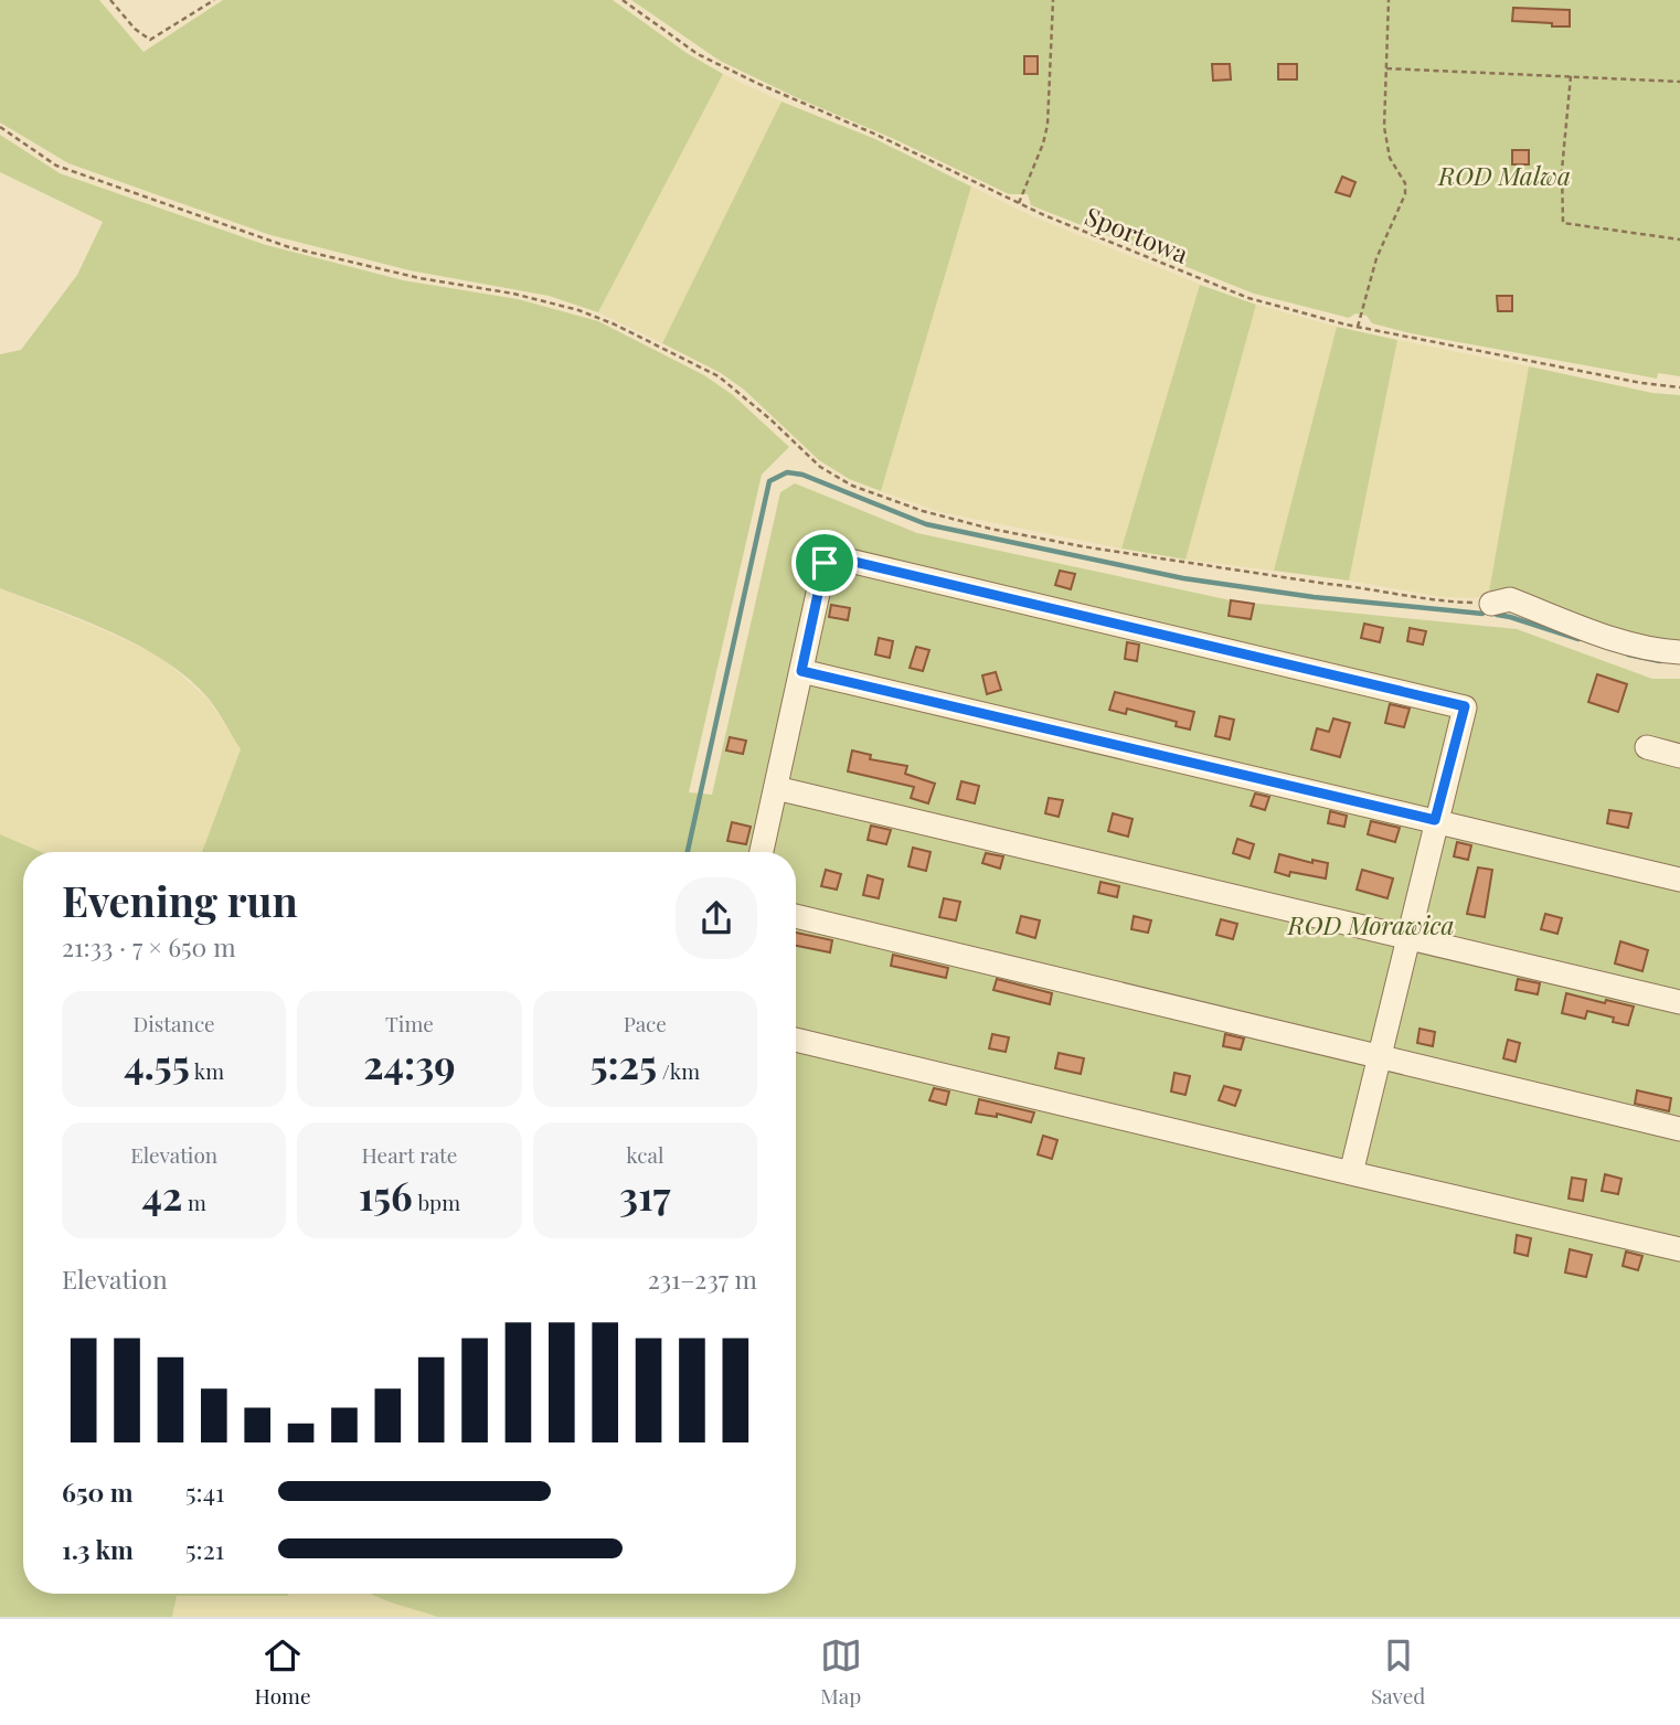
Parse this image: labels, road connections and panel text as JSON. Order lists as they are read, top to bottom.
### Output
{
  "streets": {
    "path": ["Sportowa"]
  },
  "parks": ["ROD Malwa", "ROD Morawica"],
  "page": {
    "heading": ["Evening run", "21:33 · 7 × 650 m"],
    "stats": [
      ["Distance", "4.55 km"],
      ["Time", "24:39"],
      ["Pace", "5:25 /km"],
      ["Elevation", "42 m"],
      ["Heart rate", "156 bpm"],
      ["kcal", "317"]
    ],
    "chart": ["Elevation", "231–237 m"],
    "list": [
      {
        "name": "650 m",
        "note": "5:41"
      },
      {
        "name": "1.3 km",
        "note": "5:21"
      }
    ],
    "tabs": ["Home", "Map", "Saved"]
  }
}
